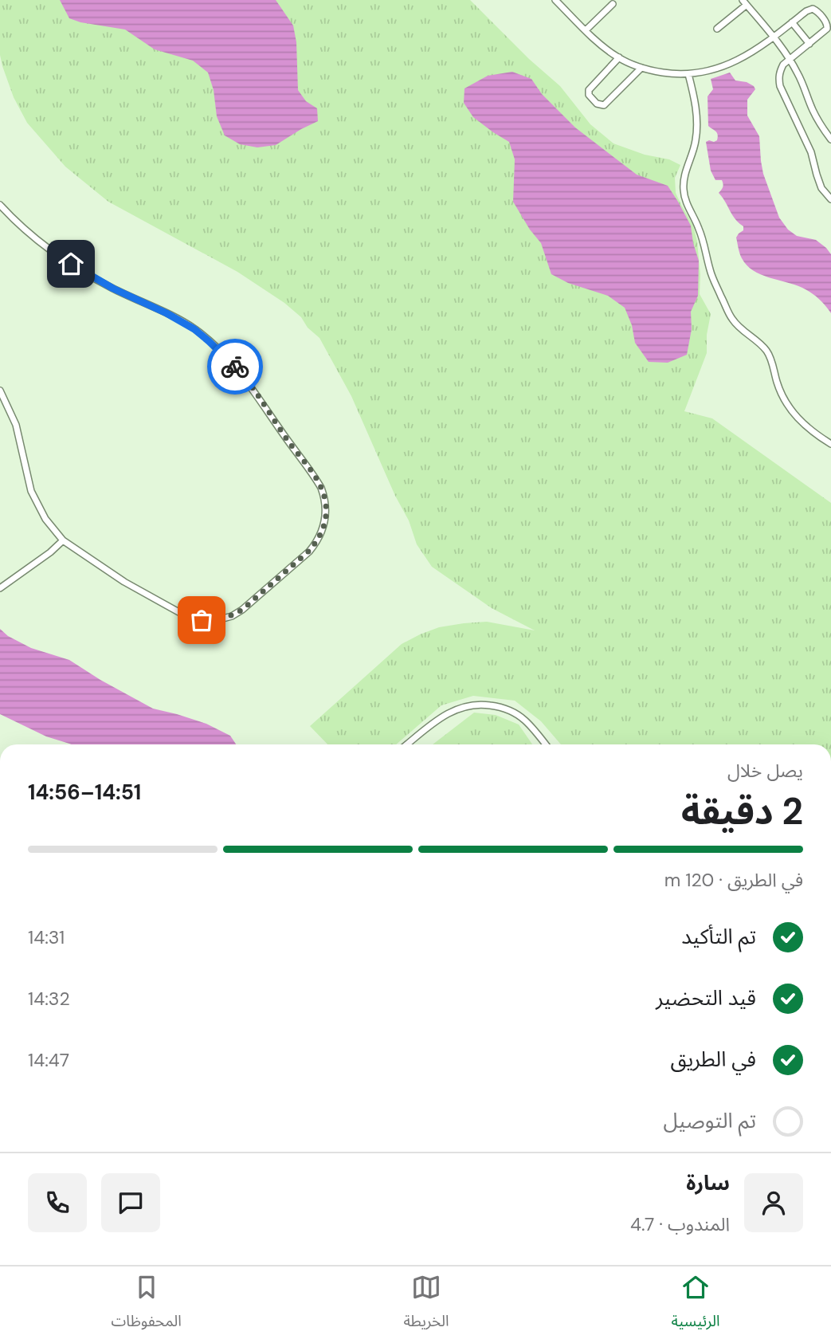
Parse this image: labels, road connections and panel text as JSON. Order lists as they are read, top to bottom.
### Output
{
  "page": {
    "heading": ["2 دقيقة", "يصل خلال", "14:51–14:56"],
    "panel": ["سارة", "المندوب · 4.7"],
    "bar": "في الطريق · 120 m",
    "list": [
      ["تم التأكيد", "14:31"],
      ["قيد التحضير", "14:32"],
      ["في الطريق", "14:47"],
      "تم التوصيل"
    ],
    "tabs": ["الرئيسية", "الخريطة", "المحفوظات"]
  }
}
